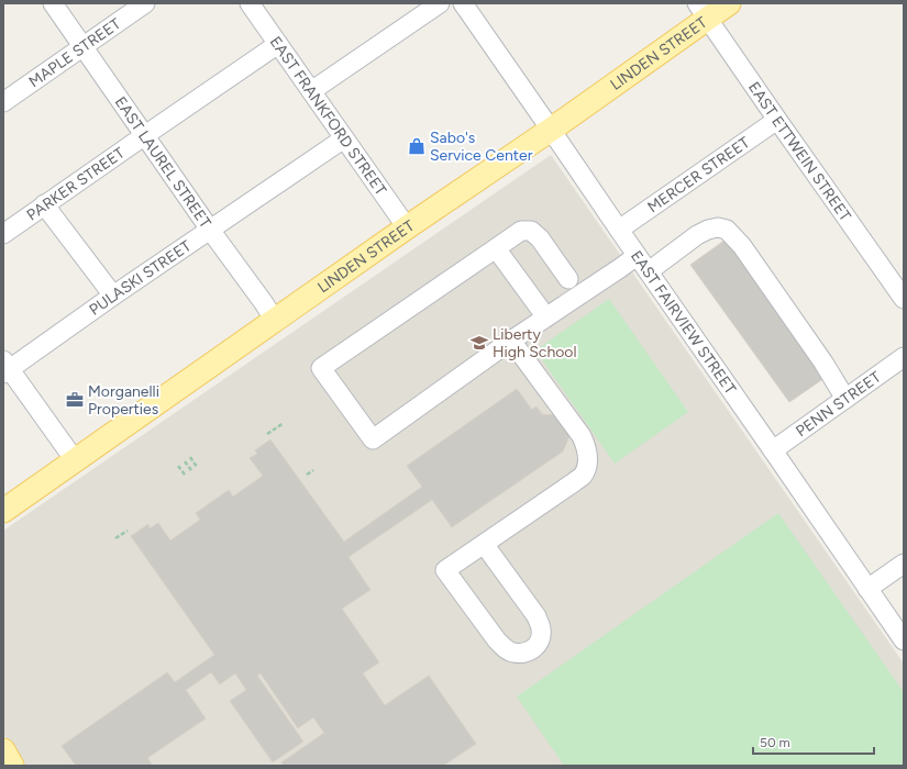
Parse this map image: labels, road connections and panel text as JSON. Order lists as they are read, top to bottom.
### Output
{
  "streets": {
    "main road": ["LINDEN STREET"],
    "street": [
      "MAPLE STREET",
      "EAST FRANKFORD STREET",
      "EAST ETTWEIN STREET",
      "EAST LAUREL STREET",
      "MERCER STREET",
      "PARKER STREET",
      "PULASKI STREET",
      "EAST FAIRVIEW STREET",
      "PENN STREET"
    ]
  },
  "crossings": [
    ["MAPLE STREET", "EAST LAUREL STREET"],
    ["LINDEN STREET", "EAST FRANKFORD STREET"],
    ["LINDEN STREET", "EAST ETTWEIN STREET"],
    ["LINDEN STREET", "EAST LAUREL STREET"],
    ["LINDEN STREET", "EAST FAIRVIEW STREET"],
    ["EAST FRANKFORD STREET", "PARKER STREET"],
    ["EAST FRANKFORD STREET", "PULASKI STREET"],
    ["EAST ETTWEIN STREET", "MERCER STREET"],
    ["EAST LAUREL STREET", "PARKER STREET"],
    ["EAST LAUREL STREET", "PULASKI STREET"],
    ["MERCER STREET", "EAST FAIRVIEW STREET"],
    ["EAST FAIRVIEW STREET", "PENN STREET"]
  ],
  "places": {
    "shop": ["Sabo's Service Center"],
    "school or university": ["Liberty High School"],
    "office": ["Morganelli Properties"]
  },
  "scale_bar": "50 m"
}
